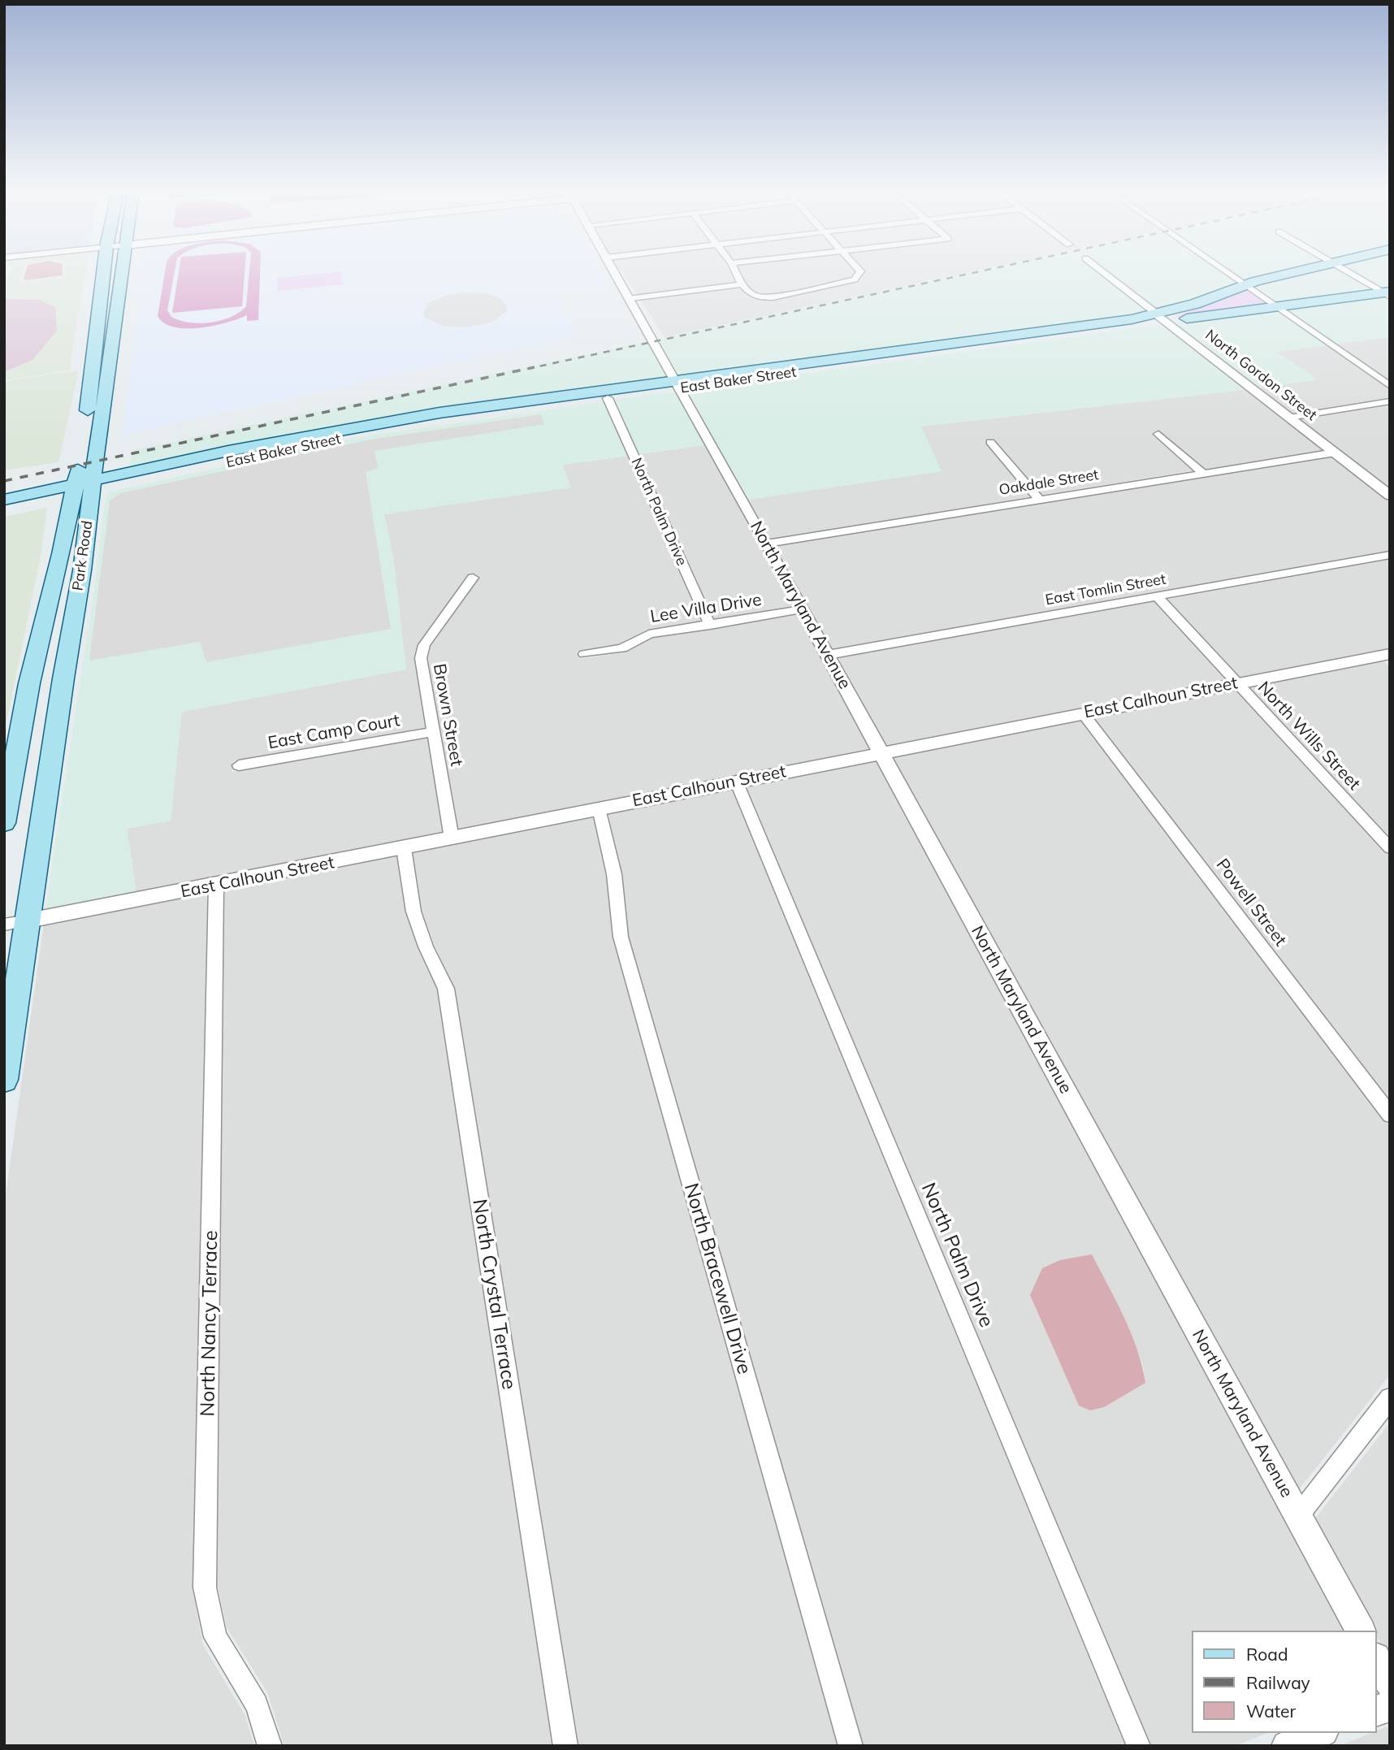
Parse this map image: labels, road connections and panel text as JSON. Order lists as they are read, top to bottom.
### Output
{
  "streets": {
    "main road": ["East Baker Street", "Park Road"],
    "street": [
      "North Gordon Street",
      "Oakdale Street",
      "North Palm Drive",
      "East Tomlin Street",
      "North Maryland Avenue",
      "Lee Villa Drive",
      "East Calhoun Street",
      "Brown Street",
      "East Camp Court",
      "North Wills Street",
      "Powell Street",
      "North Bracewell Drive",
      "North Crystal Terrace",
      "North Nancy Terrace"
    ]
  },
  "crossings": [
    ["North Gordon Street", "East Baker Street"],
    ["North Gordon Street", "Oakdale Street"],
    ["East Baker Street", "North Palm Drive"],
    ["East Baker Street", "Park Road"],
    ["East Baker Street", "North Maryland Avenue"],
    ["Oakdale Street", "North Maryland Avenue"],
    ["North Palm Drive", "Lee Villa Drive"],
    ["North Palm Drive", "East Calhoun Street"],
    ["Park Road", "East Calhoun Street"],
    ["East Tomlin Street", "North Maryland Avenue"],
    ["East Tomlin Street", "North Wills Street"],
    ["North Maryland Avenue", "Lee Villa Drive"],
    ["North Maryland Avenue", "East Calhoun Street"],
    ["East Calhoun Street", "Brown Street"],
    ["East Calhoun Street", "North Wills Street"],
    ["East Calhoun Street", "Powell Street"],
    ["East Calhoun Street", "North Bracewell Drive"],
    ["East Calhoun Street", "North Crystal Terrace"],
    ["East Calhoun Street", "North Nancy Terrace"],
    ["Brown Street", "East Camp Court"]
  ],
  "legend": ["Road", "Railway", "Water"]
}
